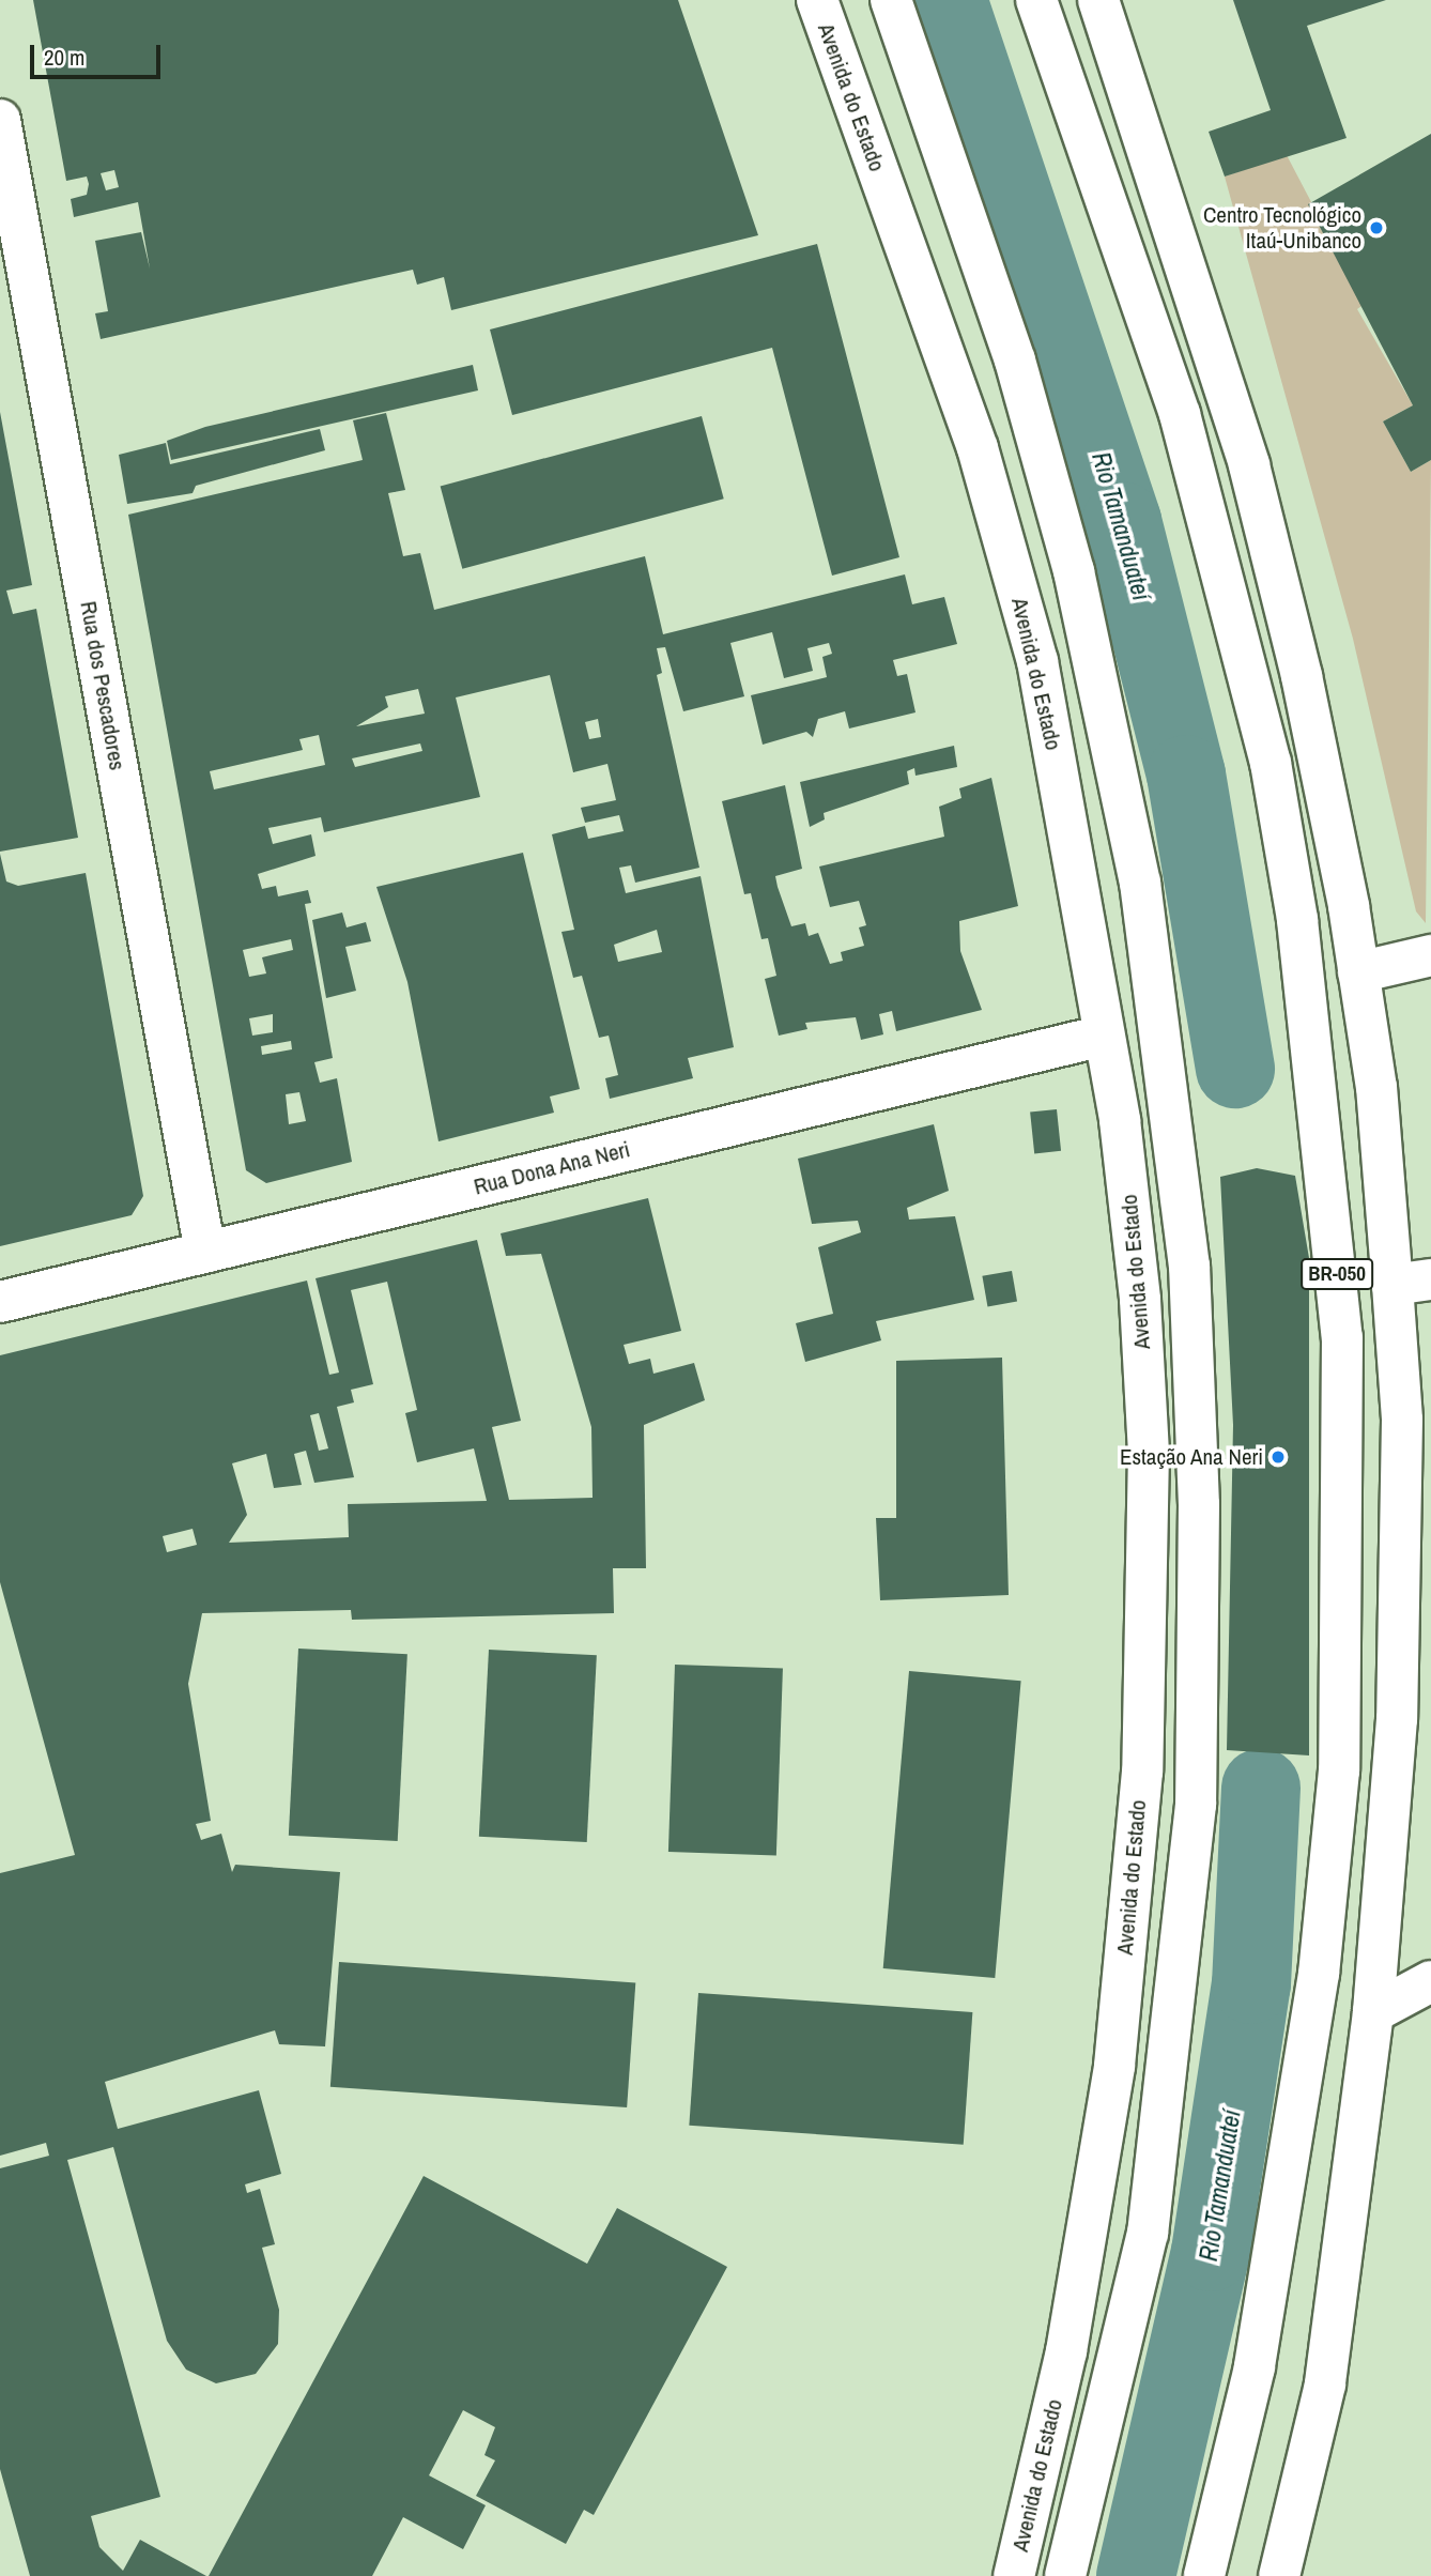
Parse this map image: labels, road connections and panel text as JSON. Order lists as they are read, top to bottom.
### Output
{
  "streets": {
    "main road": [
      "Avenida do Estado",
      "Rua dos Pescadores",
      "Rua Dona Ana Neri",
      "BR-050"
    ]
  },
  "crossings": [
    ["Avenida do Estado", "Rua Dona Ana Neri"],
    ["Rua dos Pescadores", "Rua Dona Ana Neri"]
  ],
  "water": ["Rio Tamanduateí"],
  "places": ["Centro Tecnológico Itaú-Unibanco", "Estação Ana Neri"],
  "scale_bar": "20 m"
}
